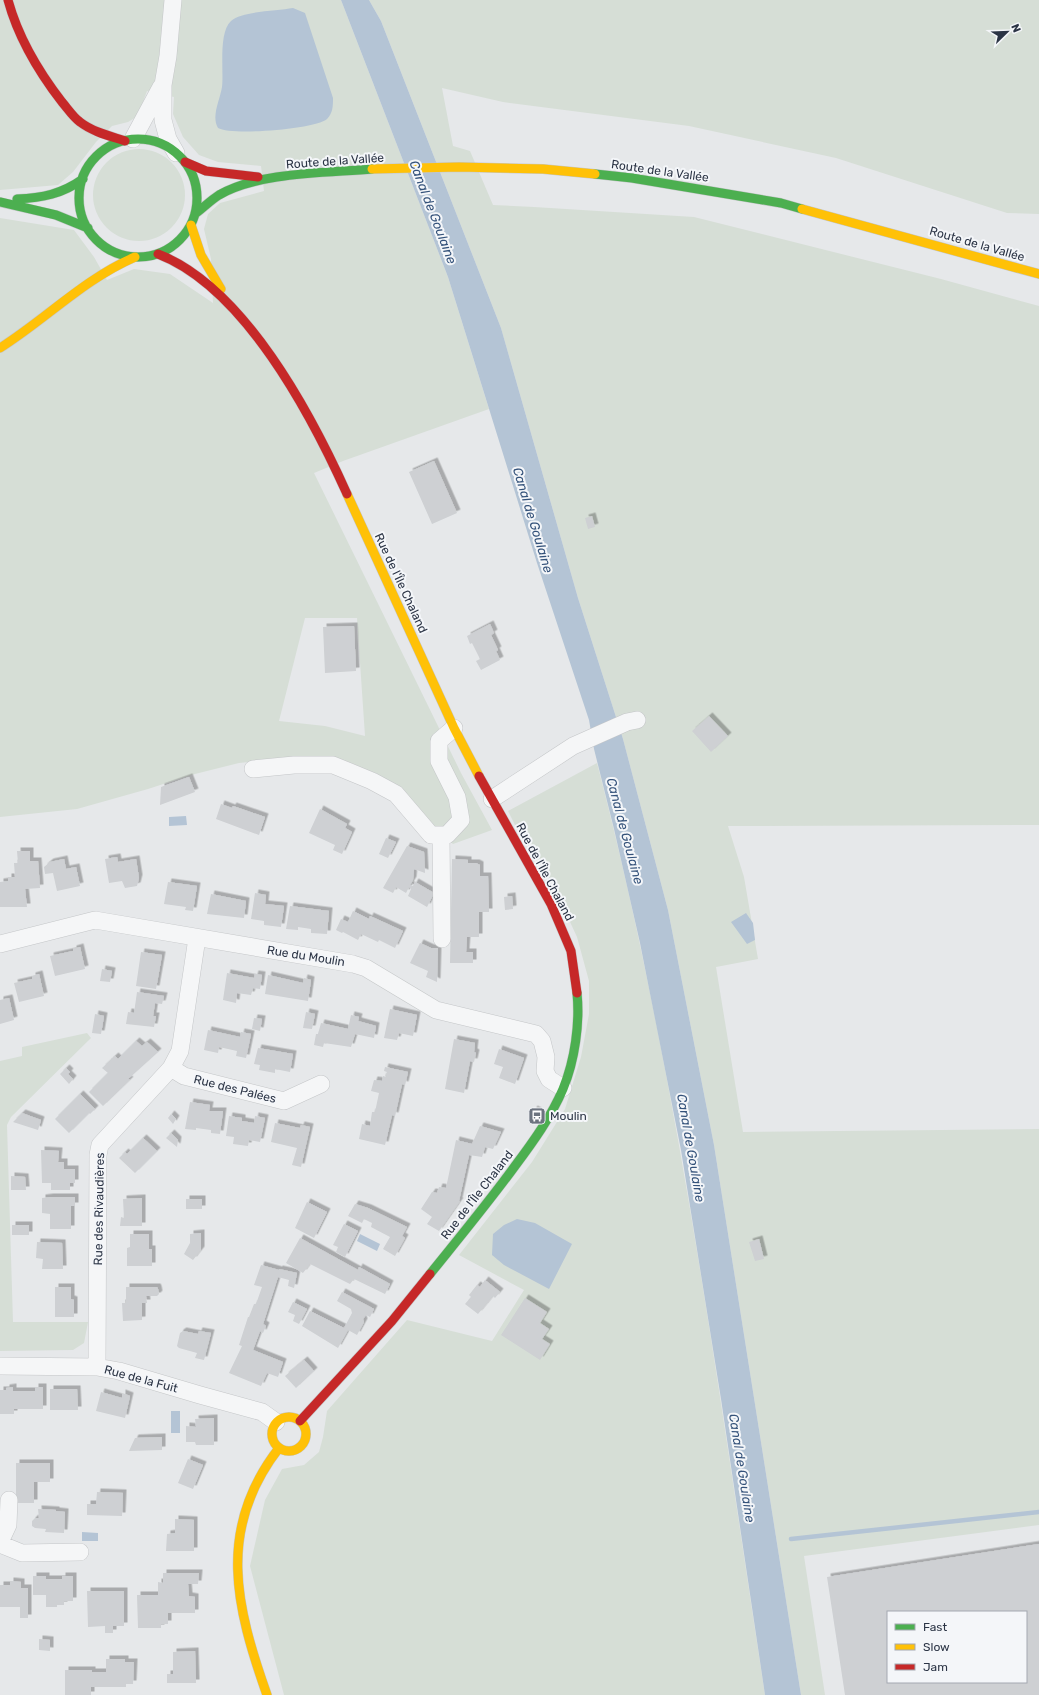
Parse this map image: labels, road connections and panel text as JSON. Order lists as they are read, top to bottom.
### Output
{
  "streets": {
    "main road": ["Route de la Vallée", "Rue de l'Île Chaland"],
    "street": [
      "Rue du Moulin",
      "Rue des Palées",
      "Rue des Rivaudières",
      "Rue de la Fuit"
    ]
  },
  "crossings": [
    ["Rue de l'Île Chaland", "Rue du Moulin"],
    ["Rue de l'Île Chaland", "Rue de la Fuit"],
    ["Rue du Moulin", "Rue des Rivaudières"],
    ["Rue des Palées", "Rue des Rivaudières"],
    ["Rue des Rivaudières", "Rue de la Fuit"]
  ],
  "water": ["Canal de Goulaine"],
  "places": {
    "bus stop": ["Moulin"]
  },
  "legend": ["Fast", "Slow", "Jam"],
  "north": "top right"
}
